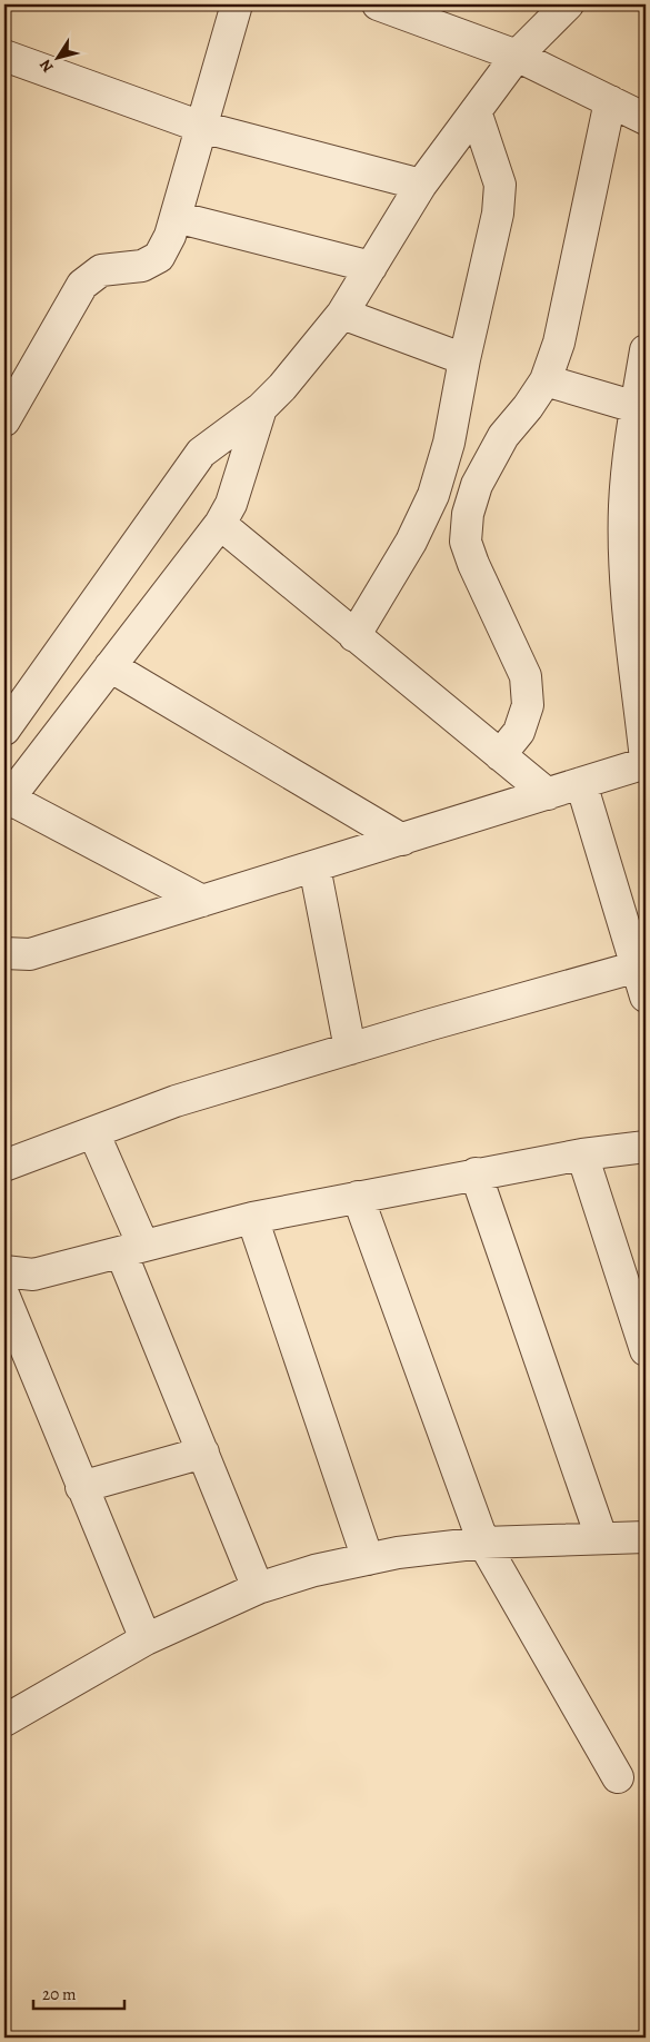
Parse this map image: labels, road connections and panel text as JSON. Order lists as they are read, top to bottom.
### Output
{
  "scale_bar": "20 m",
  "north": "bottom left"
}
